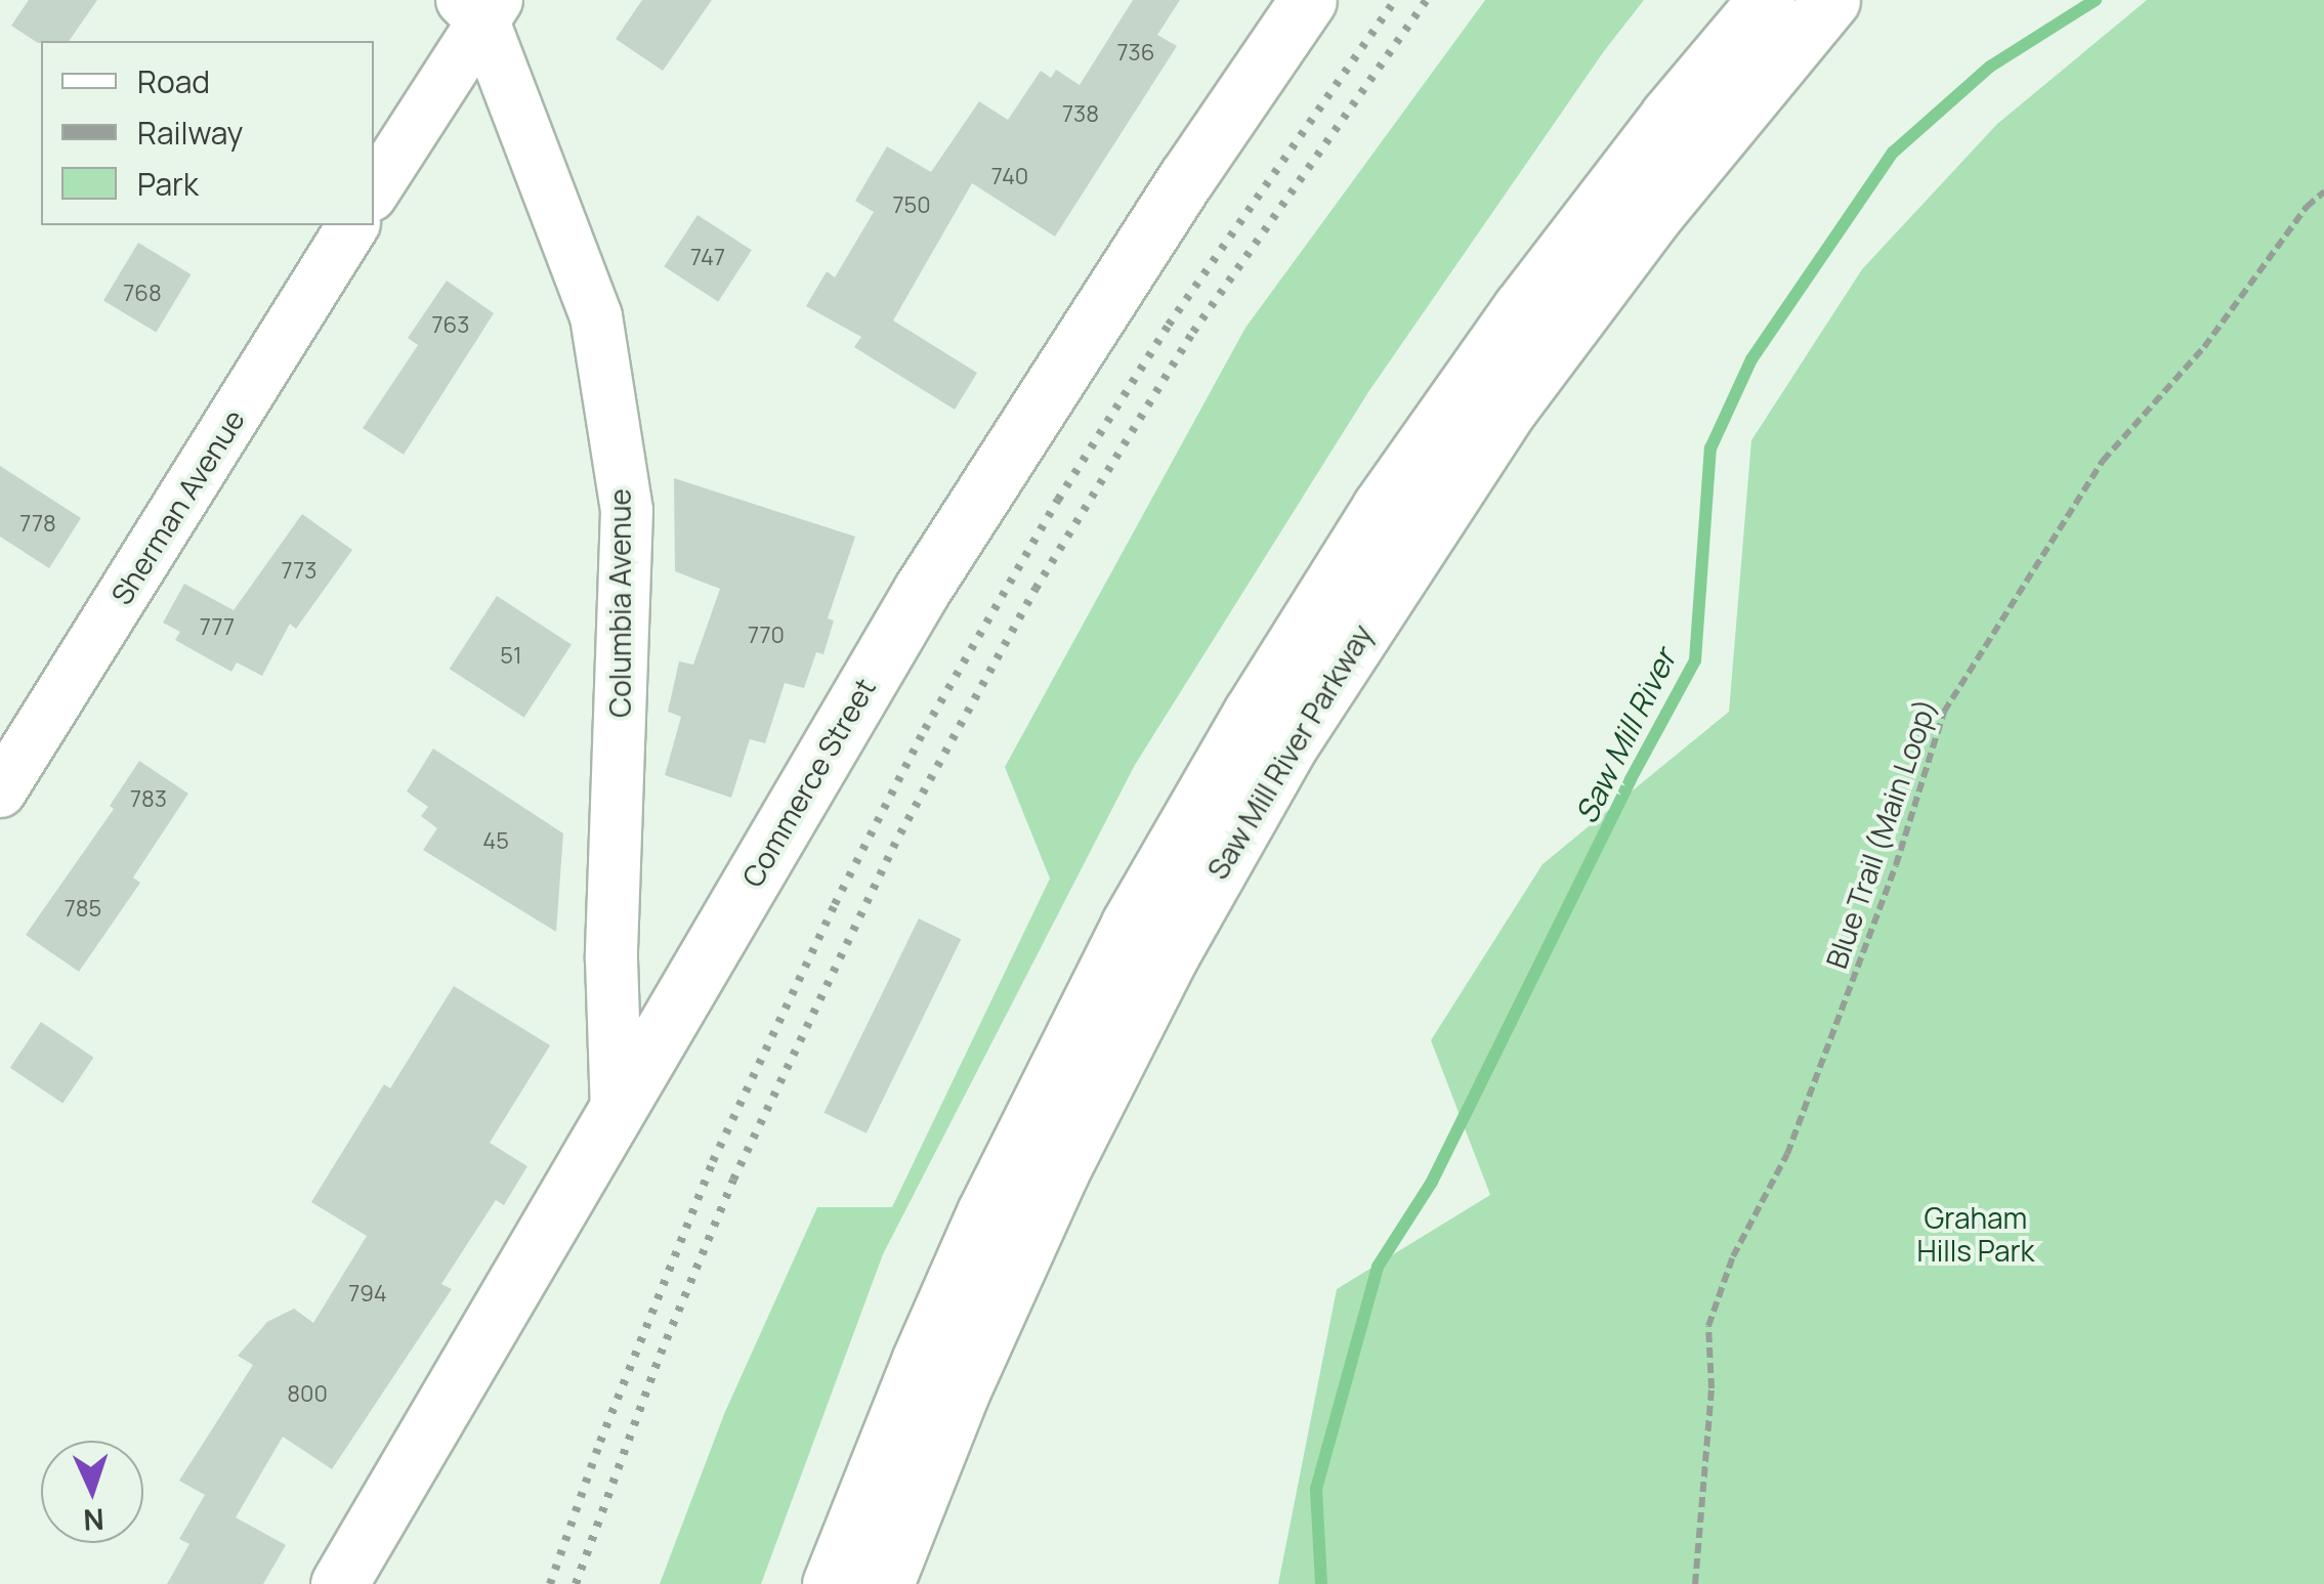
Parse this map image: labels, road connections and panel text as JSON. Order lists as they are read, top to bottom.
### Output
{
  "streets": {
    "main road": ["Saw Mill River Parkway", "Commerce Street"],
    "street": ["Sherman Avenue", "Columbia Avenue"],
    "path": ["Blue Trail (Main Loop)"]
  },
  "crossings": [
    ["Columbia Avenue", "Commerce Street"]
  ],
  "water": ["Saw Mill River"],
  "parks": ["Graham Hills Park"],
  "house_numbers": [
    "736",
    "738",
    "740",
    "750",
    "747",
    "768",
    "763",
    "778",
    "773",
    "777",
    "770",
    "51",
    "783",
    "45",
    "785",
    "794",
    "800"
  ],
  "legend": ["Road", "Railway", "Park"],
  "north": "bottom"
}
